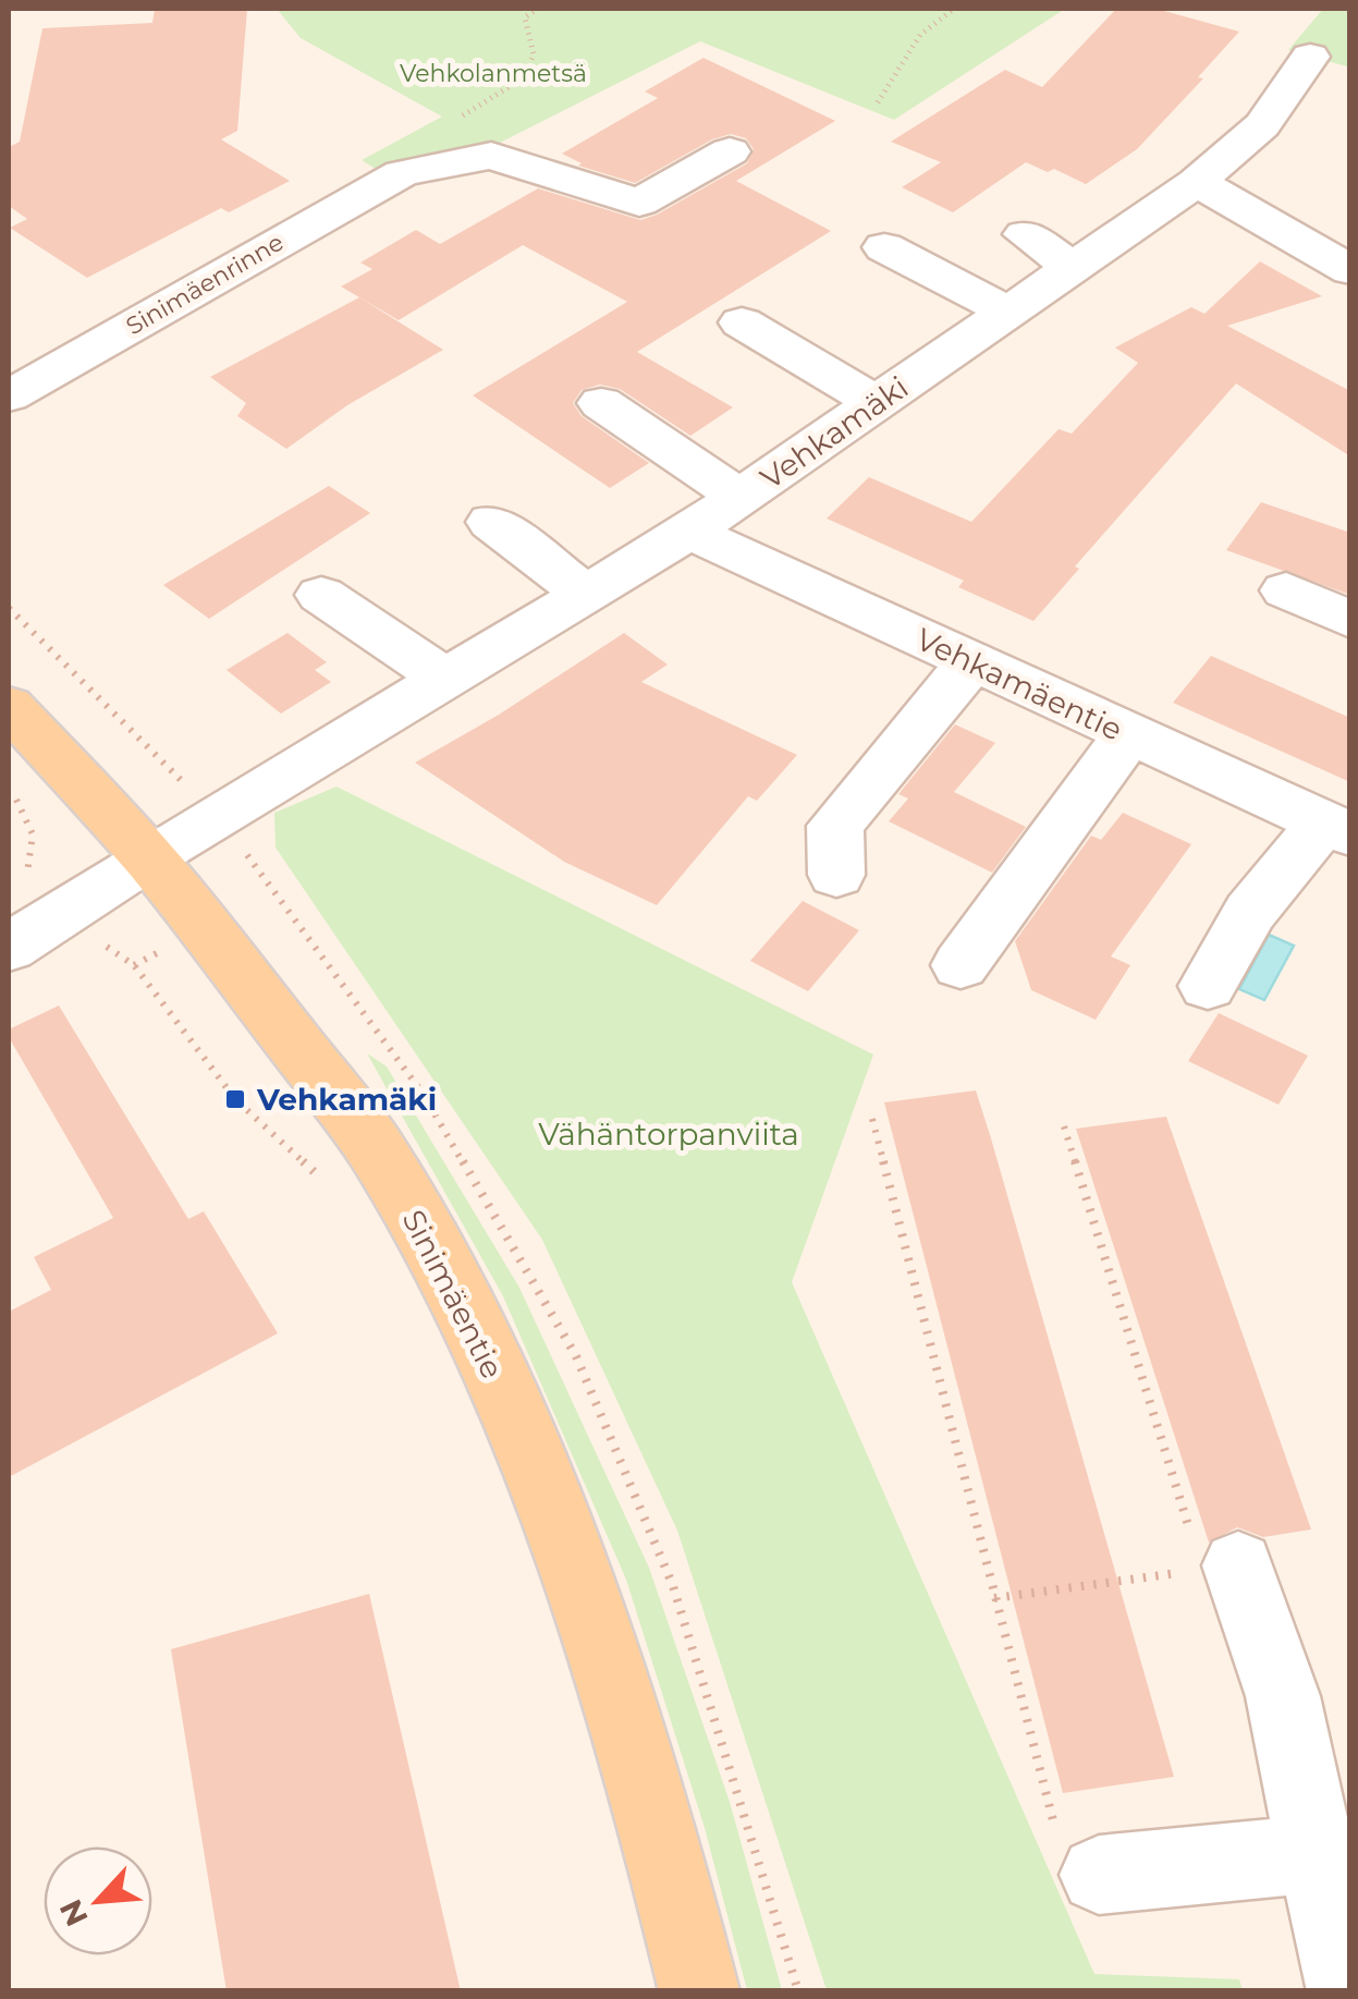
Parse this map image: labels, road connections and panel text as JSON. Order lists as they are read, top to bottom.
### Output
{
  "streets": {
    "main road": ["Sinimäentie"],
    "street": ["Sinimäenrinne", "Vehkamäki", "Vehkamäentie"]
  },
  "crossings": [
    ["Vehkamäki", "Vehkamäentie"],
    ["Vehkamäki", "Sinimäentie"]
  ],
  "parks": ["Vehkolanmetsä", "Vähäntorpanviita"],
  "places": {
    "transit": ["Vehkamäki"]
  },
  "north": "bottom left"
}
